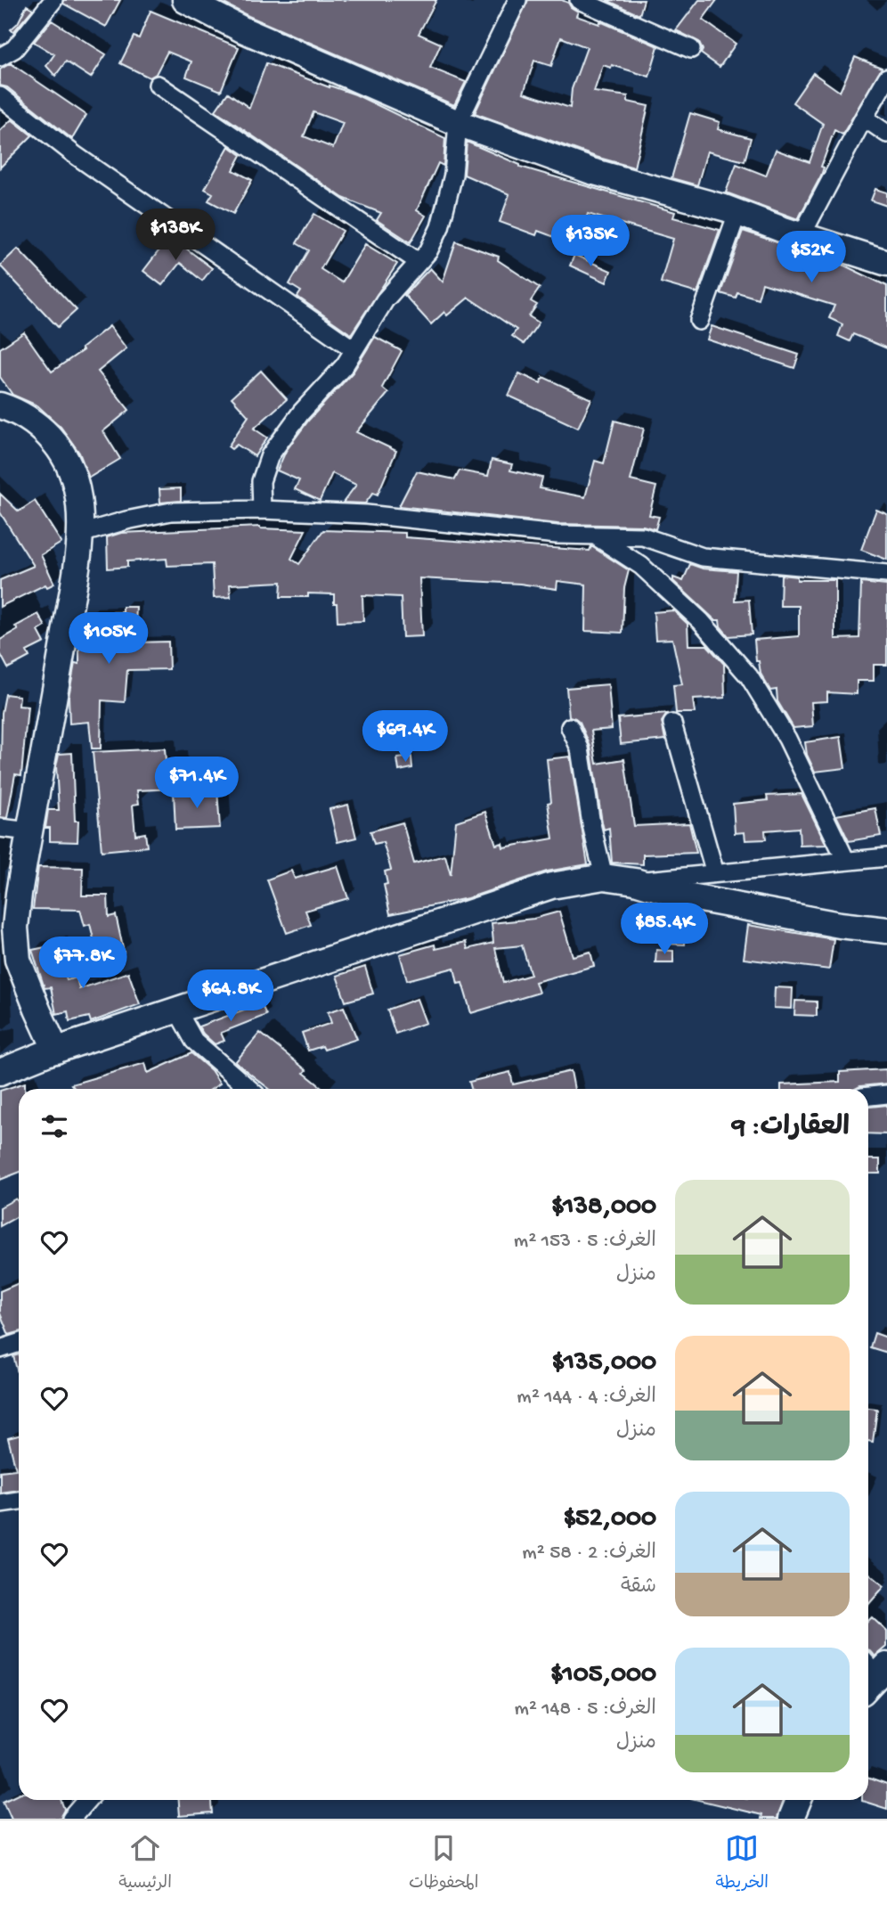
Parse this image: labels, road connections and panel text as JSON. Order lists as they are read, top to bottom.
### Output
{
  "page": {
    "price": [
      "$138K",
      "$135K",
      "$52K",
      "$105K",
      "$69.4K",
      "$71.4K",
      "$85.4K",
      "$77.8K",
      "$64.8K"
    ],
    "heading": "العقارات: 9",
    "list": [
      {
        "name": "$138,000",
        "note": "الغرف: 5 · 153 m² · منزل"
      },
      {
        "name": "$135,000",
        "note": "الغرف: 4 · 144 m² · منزل"
      },
      {
        "name": "$52,000",
        "note": "الغرف: 2 · 58 m² · شقة"
      },
      {
        "name": "$105,000",
        "note": "الغرف: 5 · 148 m² · منزل"
      }
    ],
    "tabs": ["الخريطة", "المحفوظات", "الرئيسية"]
  }
}
